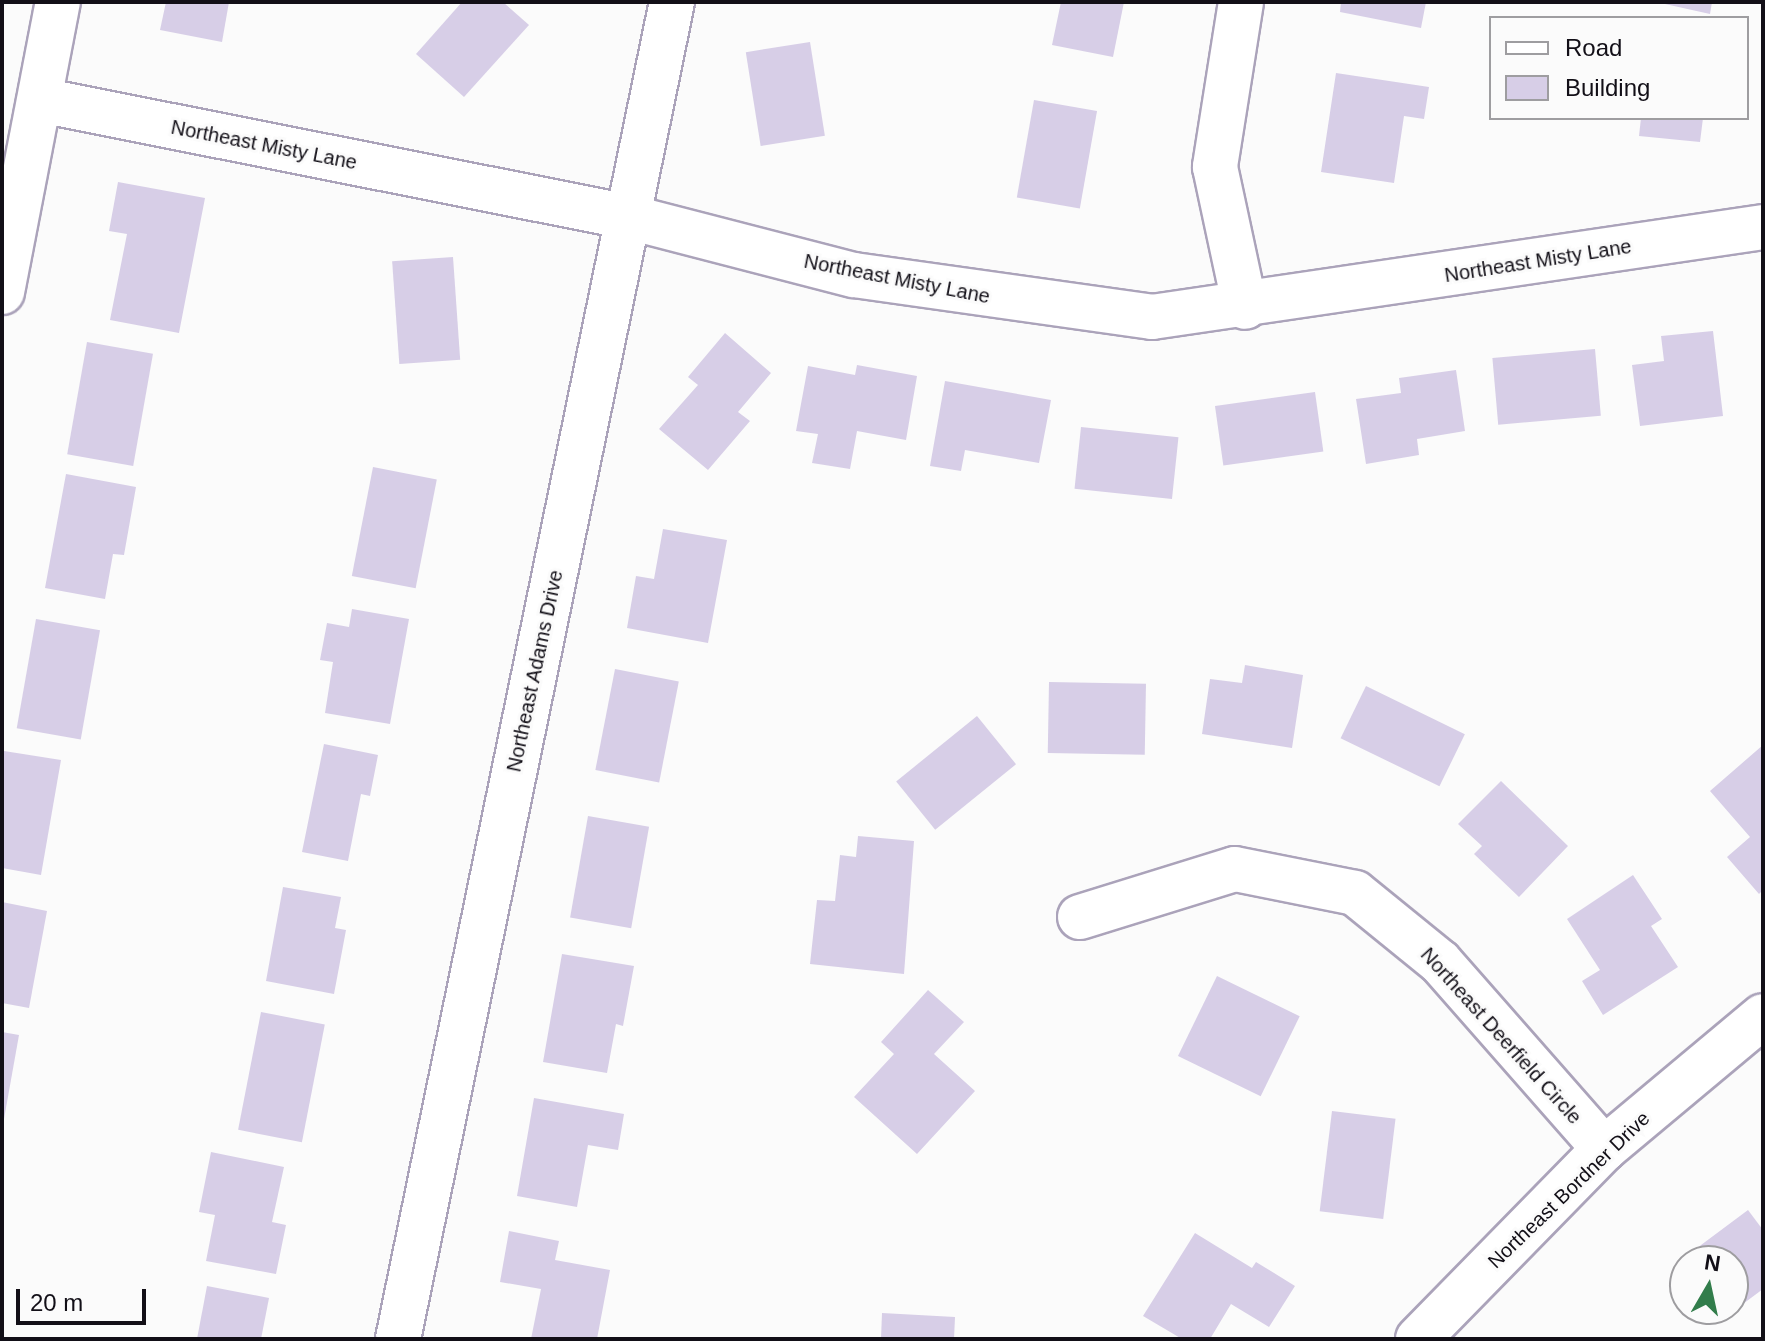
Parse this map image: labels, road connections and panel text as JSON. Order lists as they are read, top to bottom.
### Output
{
  "streets": {
    "street": [
      "Northeast Misty Lane",
      "Northeast Adams Drive",
      "Northeast Deerfield Circle",
      "Northeast Bordner Drive"
    ]
  },
  "crossings": [
    ["Northeast Misty Lane", "Northeast Adams Drive"],
    ["Northeast Deerfield Circle", "Northeast Bordner Drive"]
  ],
  "legend": ["Road", "Building"],
  "scale_bar": "20 m",
  "north": "top"
}
